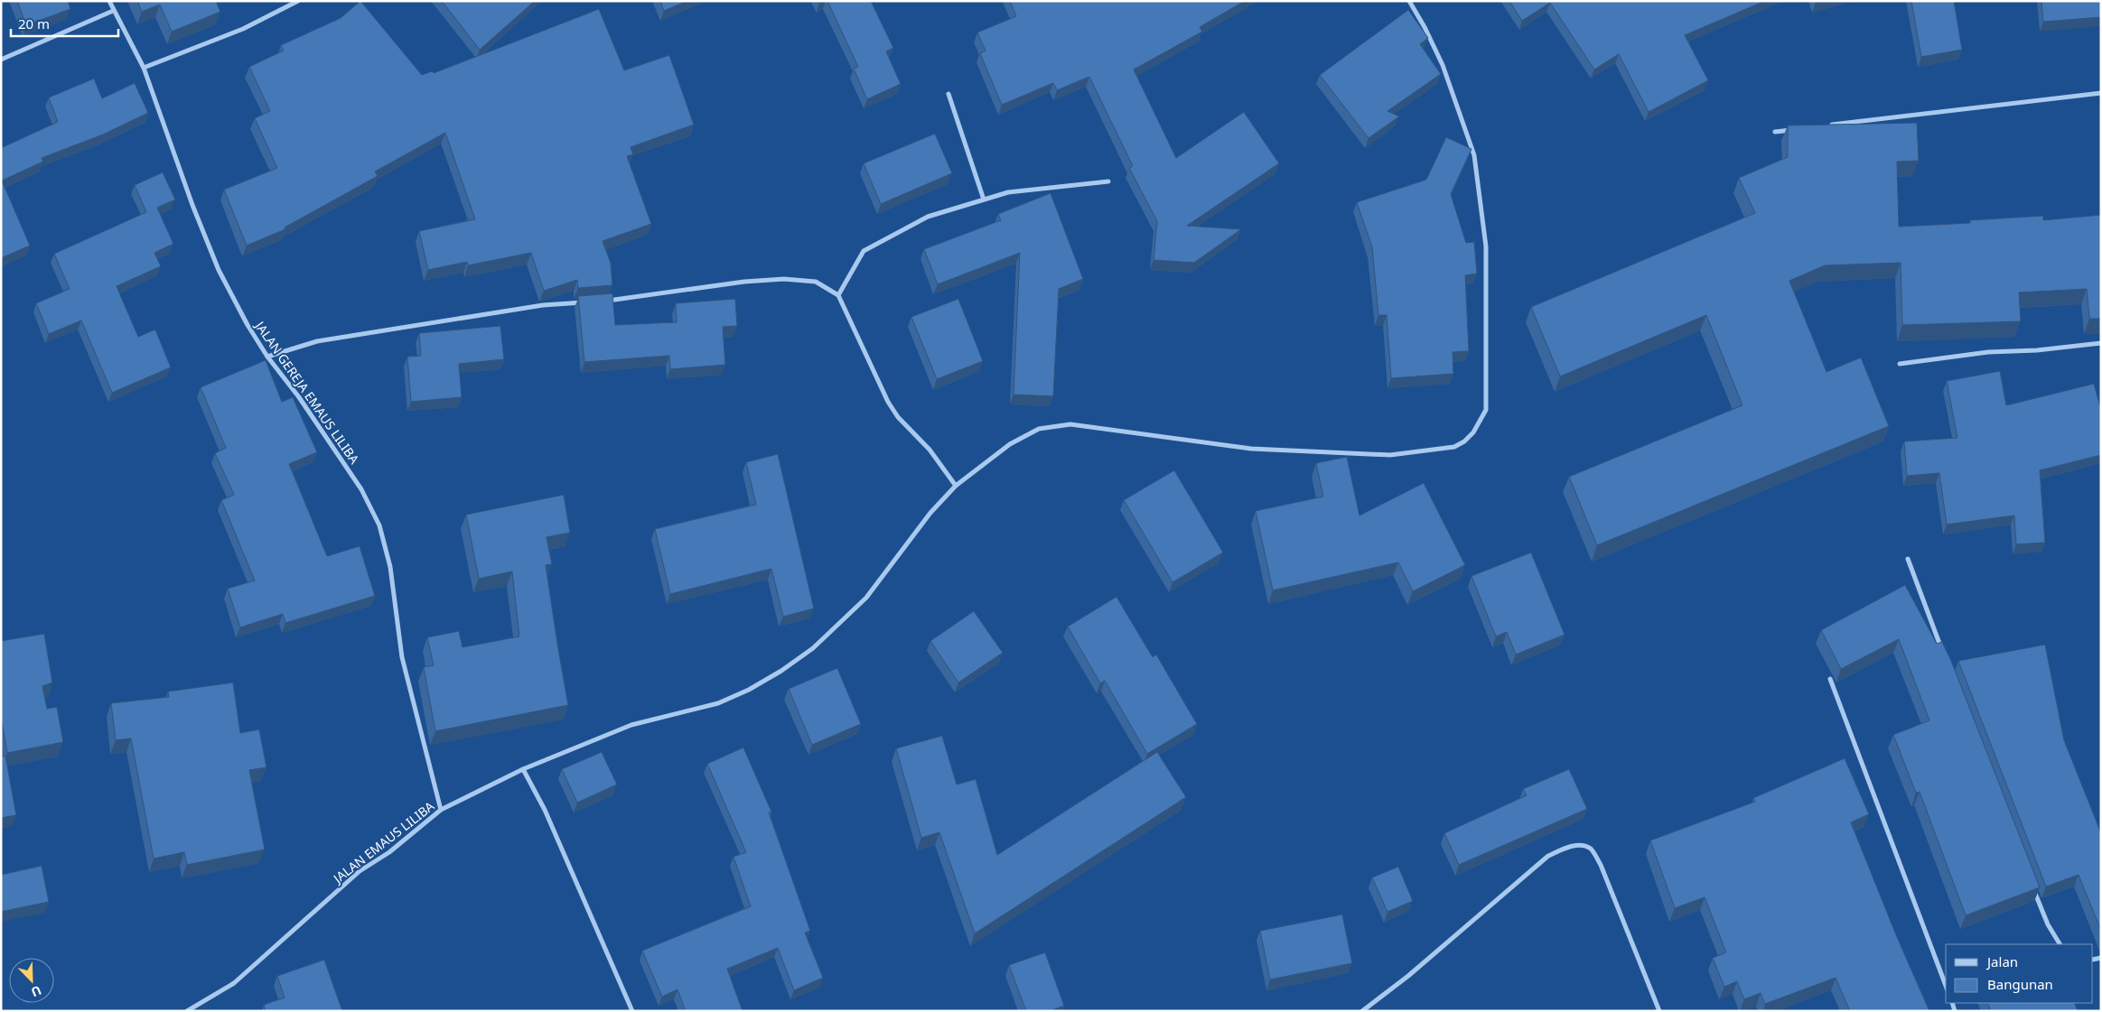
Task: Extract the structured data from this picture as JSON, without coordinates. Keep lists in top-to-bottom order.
{
  "streets": {
    "street": ["JALAN GEREJA EMAUS LILIBA", "JALAN EMAUS LILIBA"]
  },
  "crossings": [
    ["JALAN GEREJA EMAUS LILIBA", "JALAN EMAUS LILIBA"]
  ],
  "legend": ["Jalan", "Bangunan"],
  "scale_bar": "20 m",
  "north": "bottom right"
}
